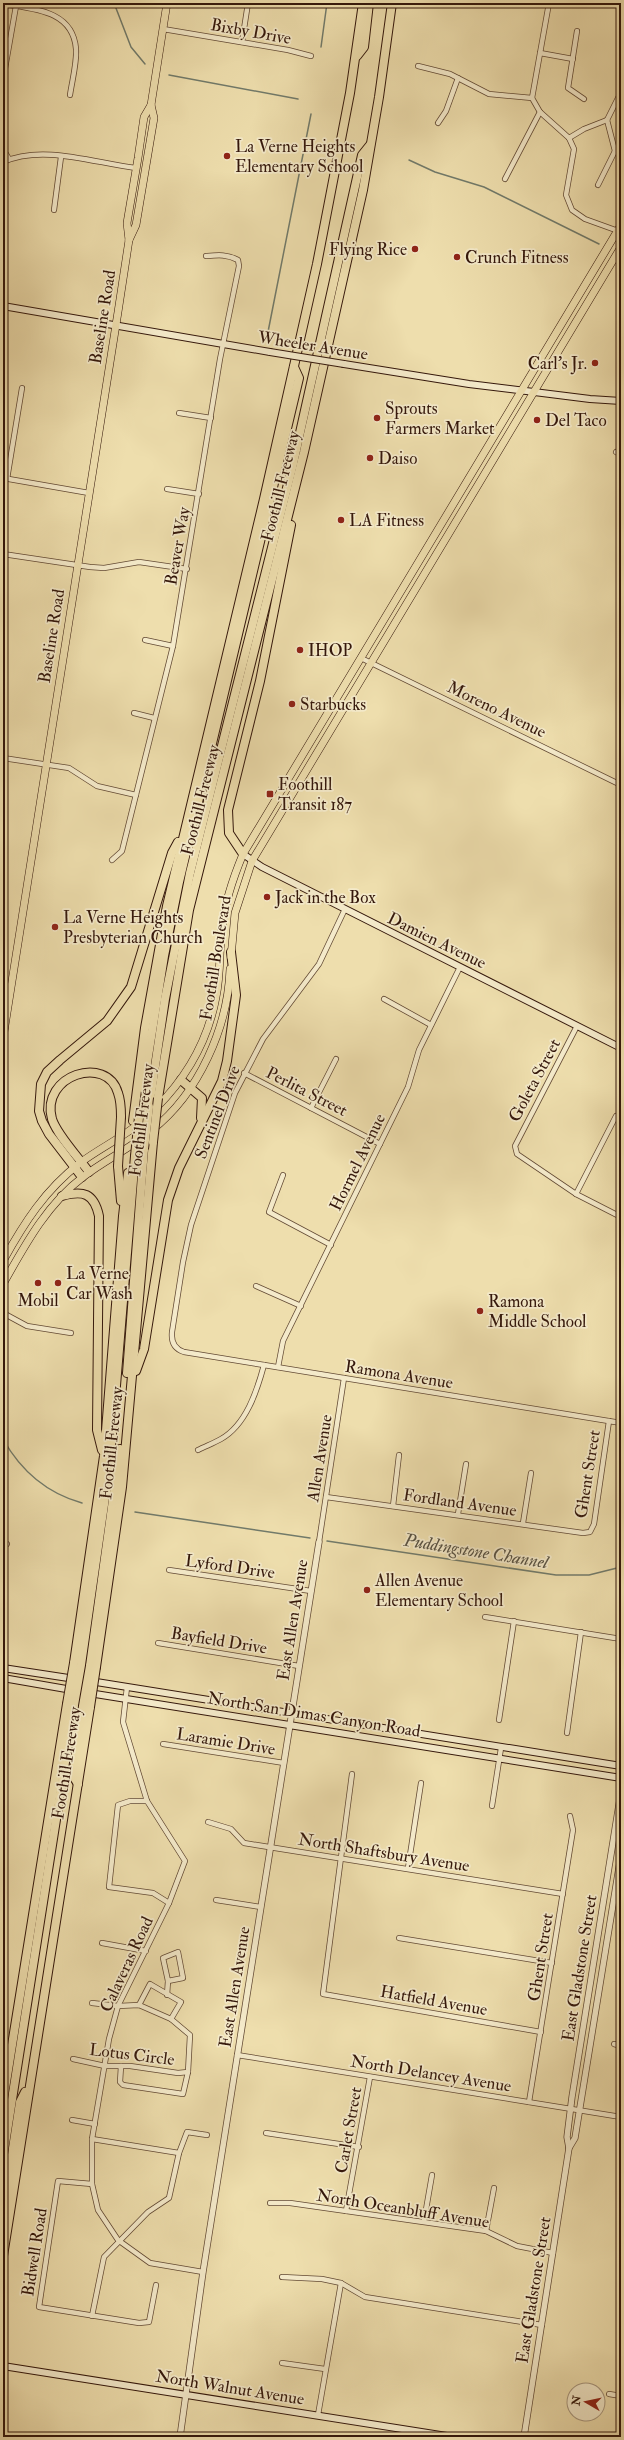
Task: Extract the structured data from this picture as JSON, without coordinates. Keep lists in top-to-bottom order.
{
  "streets": {
    "highway": ["Foothill Freeway"],
    "main road": [
      "Baseline Road",
      "Wheeler Avenue",
      "Damien Avenue",
      "Foothill Boulevard",
      "North San Dimas Canyon Road",
      "North Walnut Avenue"
    ],
    "street": [
      "Bixby Drive",
      "Beaver Way",
      "Moreno Avenue",
      "Goleta Street",
      "Perlita Street",
      "Sentinel Drive",
      "Hormel Avenue",
      "Ramona Avenue",
      "Allen Avenue",
      "Ghent Street",
      "Fordland Avenue",
      "Lyford Drive",
      "East Allen Avenue",
      "Bayfield Drive",
      "Laramie Drive",
      "North Shaftsbury Avenue",
      "Calaveras Road",
      "East Gladstone Street",
      "Hatfield Avenue",
      "Lotus Circle",
      "North Delancey Avenue",
      "Carlet Street",
      "North Oceanbluff Avenue",
      "Bidwell Road"
    ]
  },
  "crossings": [
    ["Bixby Drive", "Baseline Road"],
    ["Baseline Road", "Wheeler Avenue"],
    ["Wheeler Avenue", "Beaver Way"],
    ["Wheeler Avenue", "Foothill Boulevard"],
    ["Moreno Avenue", "Foothill Boulevard"],
    ["Damien Avenue", "Foothill Boulevard"],
    ["Damien Avenue", "Goleta Street"],
    ["Damien Avenue", "Sentinel Drive"],
    ["Damien Avenue", "Hormel Avenue"],
    ["Perlita Street", "Sentinel Drive"],
    ["Perlita Street", "Hormel Avenue"],
    ["Sentinel Drive", "Ramona Avenue"],
    ["Hormel Avenue", "Ramona Avenue"],
    ["Ramona Avenue", "Allen Avenue"],
    ["Ramona Avenue", "Ghent Street"],
    ["Allen Avenue", "Fordland Avenue"],
    ["Allen Avenue", "East Allen Avenue"],
    ["Ghent Street", "Fordland Avenue"],
    ["Ghent Street", "North Shaftsbury Avenue"],
    ["Ghent Street", "Hatfield Avenue"],
    ["Ghent Street", "North Delancey Avenue"],
    ["Lyford Drive", "East Allen Avenue"],
    ["East Allen Avenue", "Bayfield Drive"],
    ["East Allen Avenue", "North San Dimas Canyon Road"],
    ["East Allen Avenue", "Laramie Drive"],
    ["East Allen Avenue", "North Shaftsbury Avenue"],
    ["East Allen Avenue", "Calaveras Road"],
    ["East Allen Avenue", "North Delancey Avenue"],
    ["East Allen Avenue", "North Walnut Avenue"],
    ["North San Dimas Canyon Road", "Calaveras Road"],
    ["North Shaftsbury Avenue", "Hatfield Avenue"],
    ["Calaveras Road", "Lotus Circle"],
    ["Calaveras Road", "Bidwell Road"],
    ["East Gladstone Street", "North Delancey Avenue"],
    ["East Gladstone Street", "North Oceanbluff Avenue"],
    ["North Delancey Avenue", "Carlet Street"],
    ["Carlet Street", "North Oceanbluff Avenue"]
  ],
  "water": ["Puddingstone Channel"],
  "places": {
    "other": [
      "La Verne Heights Elementary School",
      "Flying Rice",
      "Crunch Fitness",
      "Carl's Jr.",
      "Sprouts Farmers Market",
      "Del Taco",
      "Daiso",
      "LA Fitness",
      "IHOP",
      "Starbucks",
      "Jack in the Box",
      "La Verne Heights Presbyterian Church",
      "Mobil",
      "La Verne Car Wash",
      "Ramona Middle School",
      "Allen Avenue Elementary School"
    ],
    "transit": ["Foothill Transit 187"]
  },
  "north": "left"
}
